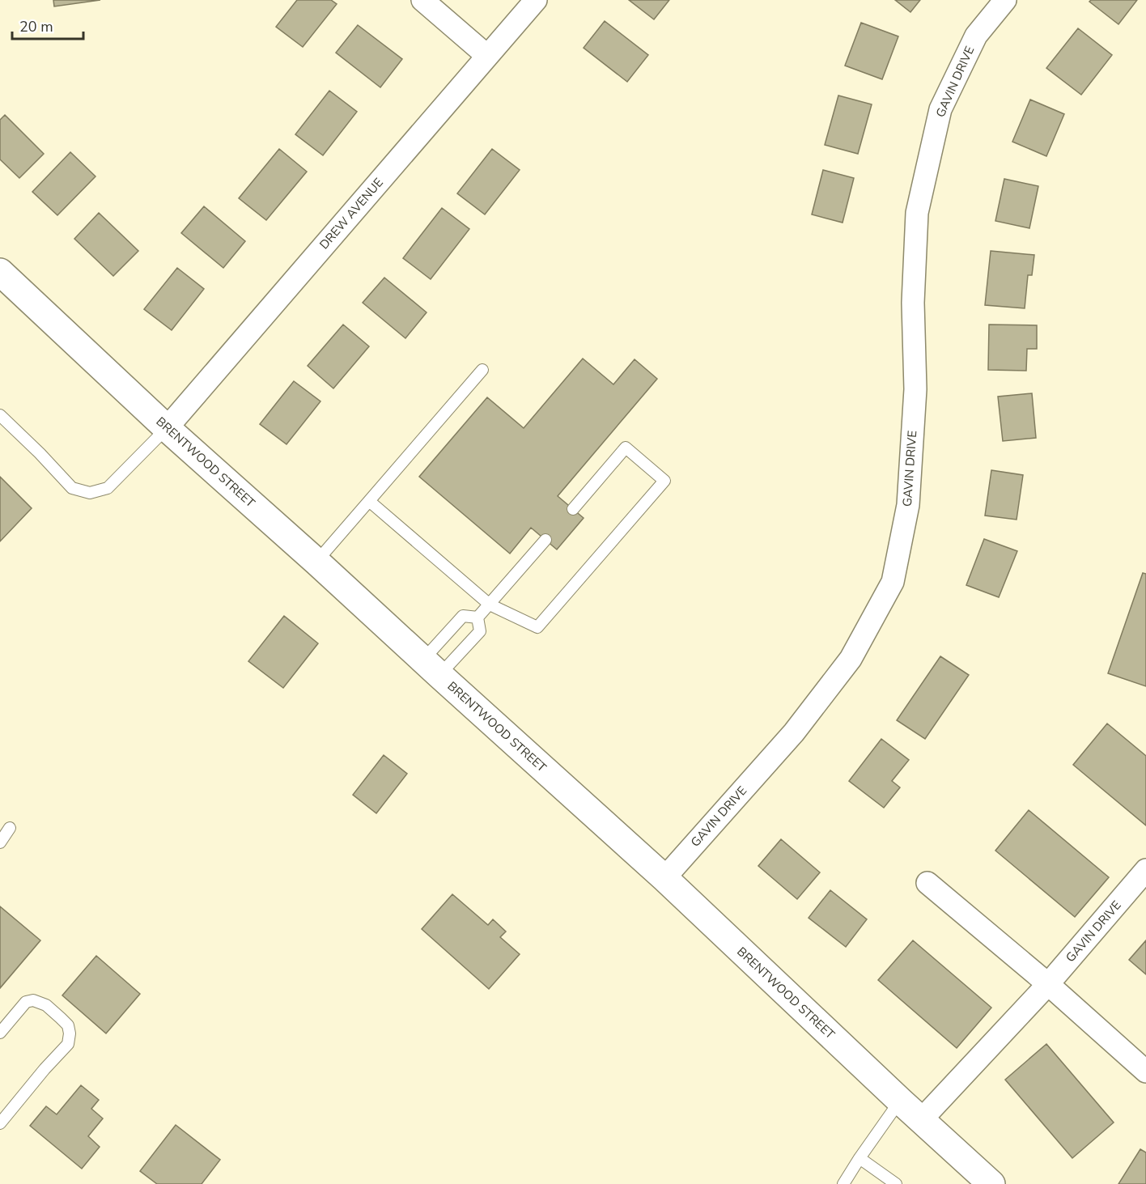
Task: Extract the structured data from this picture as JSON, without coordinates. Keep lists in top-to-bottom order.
{
  "streets": {
    "main road": ["BRENTWOOD STREET"],
    "street": ["GAVIN DRIVE", "DREW AVENUE"]
  },
  "crossings": [
    ["GAVIN DRIVE", "BRENTWOOD STREET"],
    ["DREW AVENUE", "BRENTWOOD STREET"]
  ],
  "scale_bar": "20 m"
}
